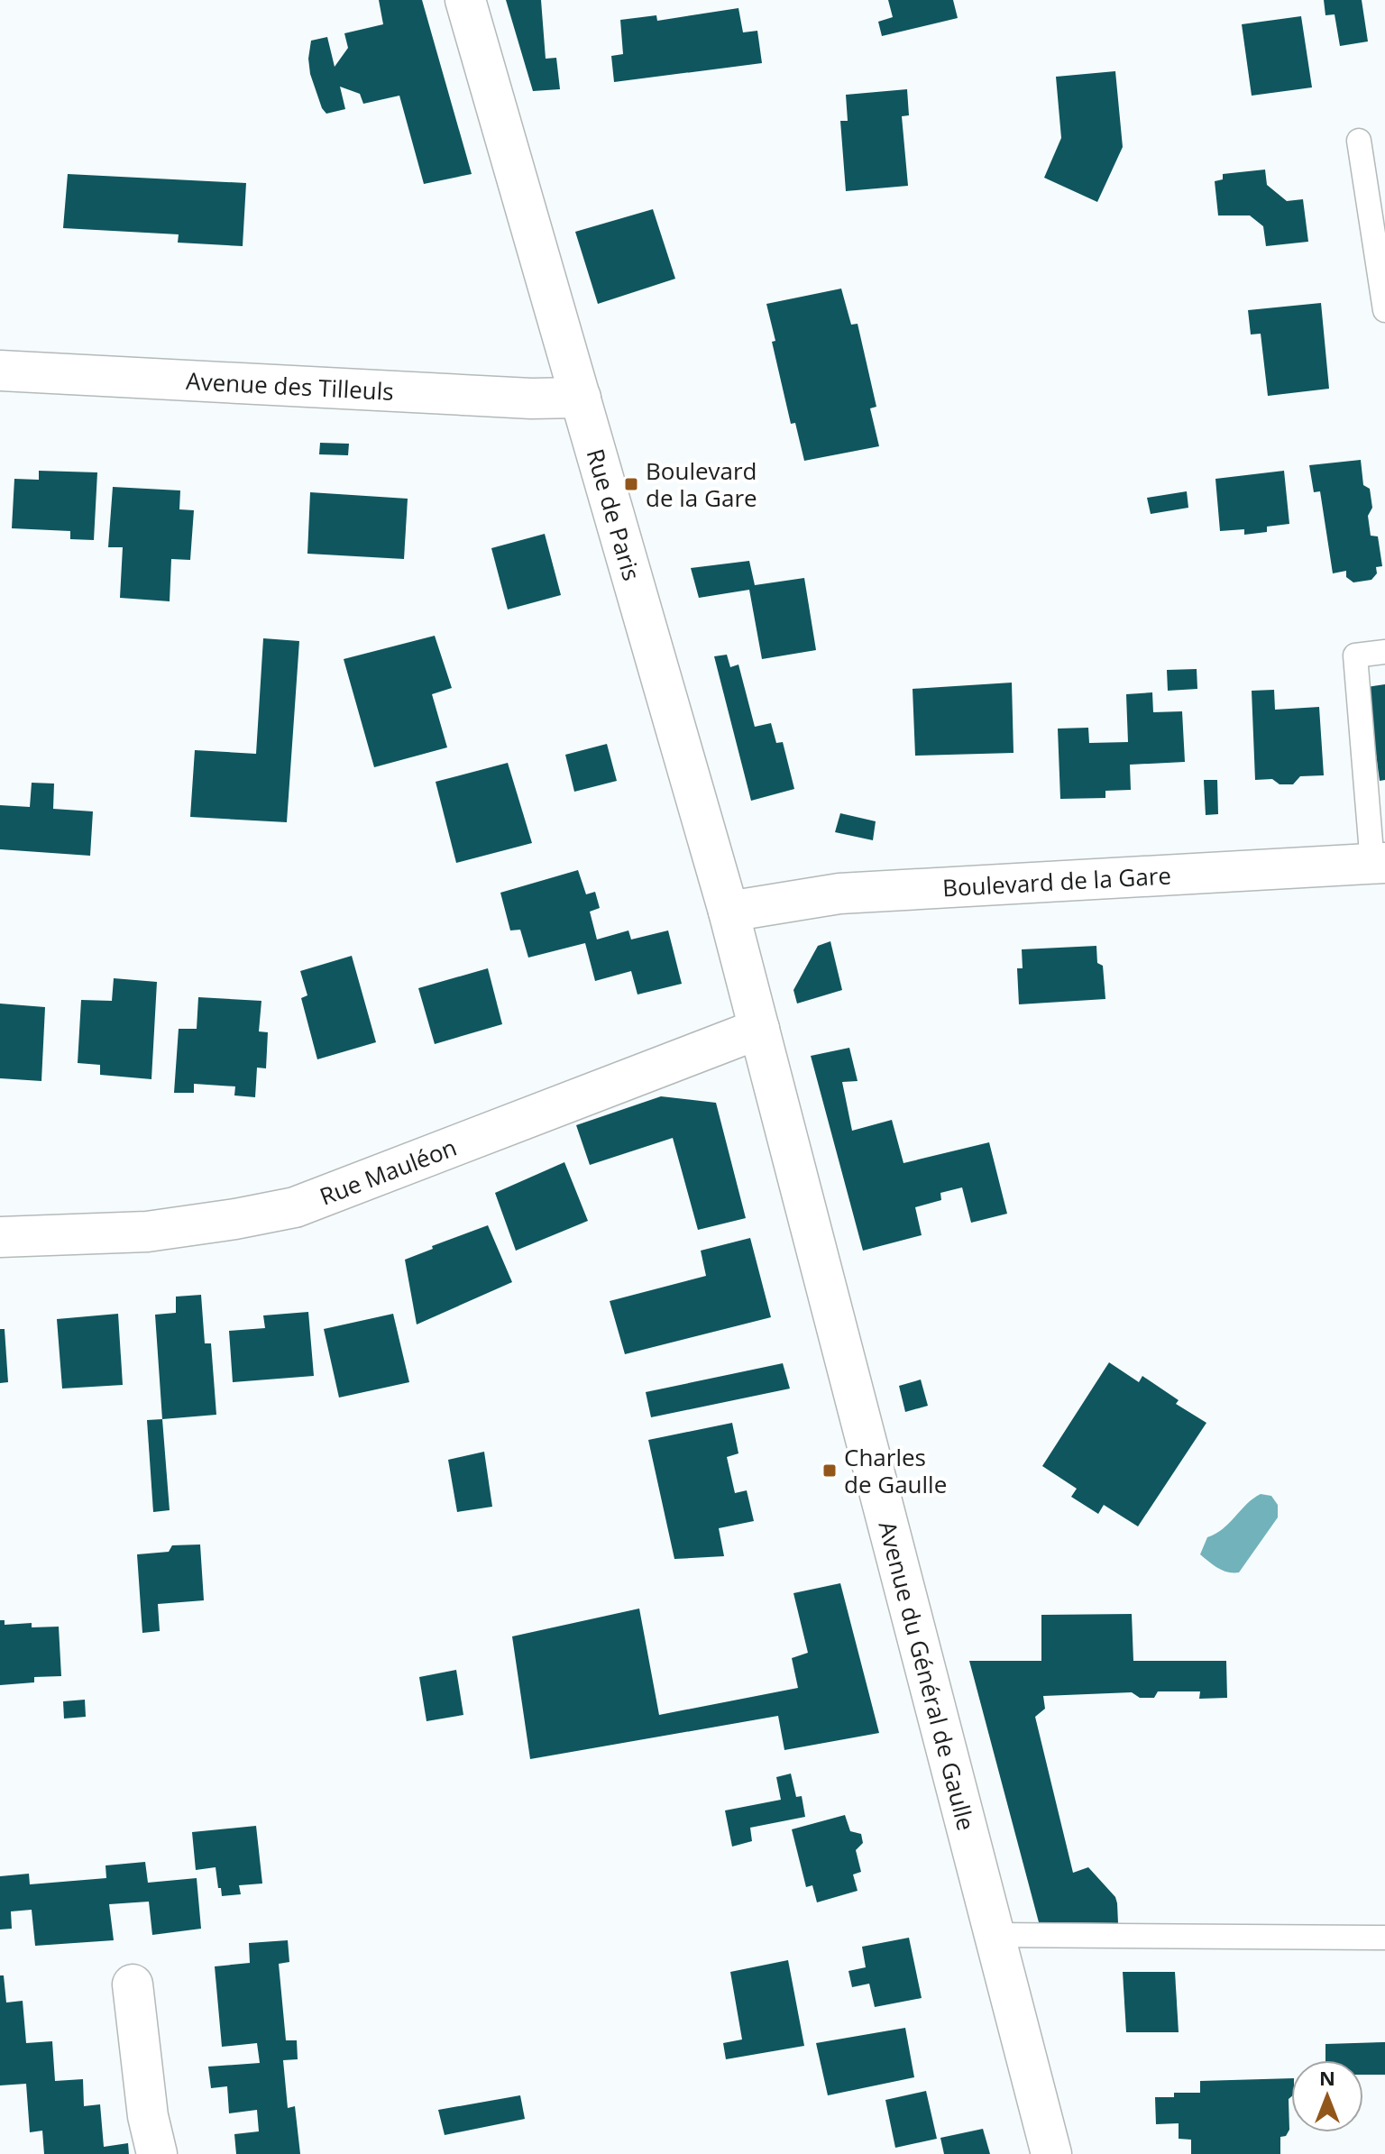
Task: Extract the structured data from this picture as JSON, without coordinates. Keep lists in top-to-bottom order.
{
  "streets": {
    "street": [
      "Avenue des Tilleuls",
      "Rue de Paris",
      "Boulevard de la Gare",
      "Rue Mauléon",
      "Avenue du Général de Gaulle"
    ]
  },
  "crossings": [
    ["Avenue des Tilleuls", "Rue de Paris"],
    ["Rue de Paris", "Boulevard de la Gare"],
    ["Rue de Paris", "Rue Mauléon"],
    ["Rue de Paris", "Avenue du Général de Gaulle"],
    ["Rue Mauléon", "Avenue du Général de Gaulle"]
  ],
  "places": {
    "transit": ["Boulevard de la Gare", "Charles de Gaulle"]
  },
  "north": "top"
}
